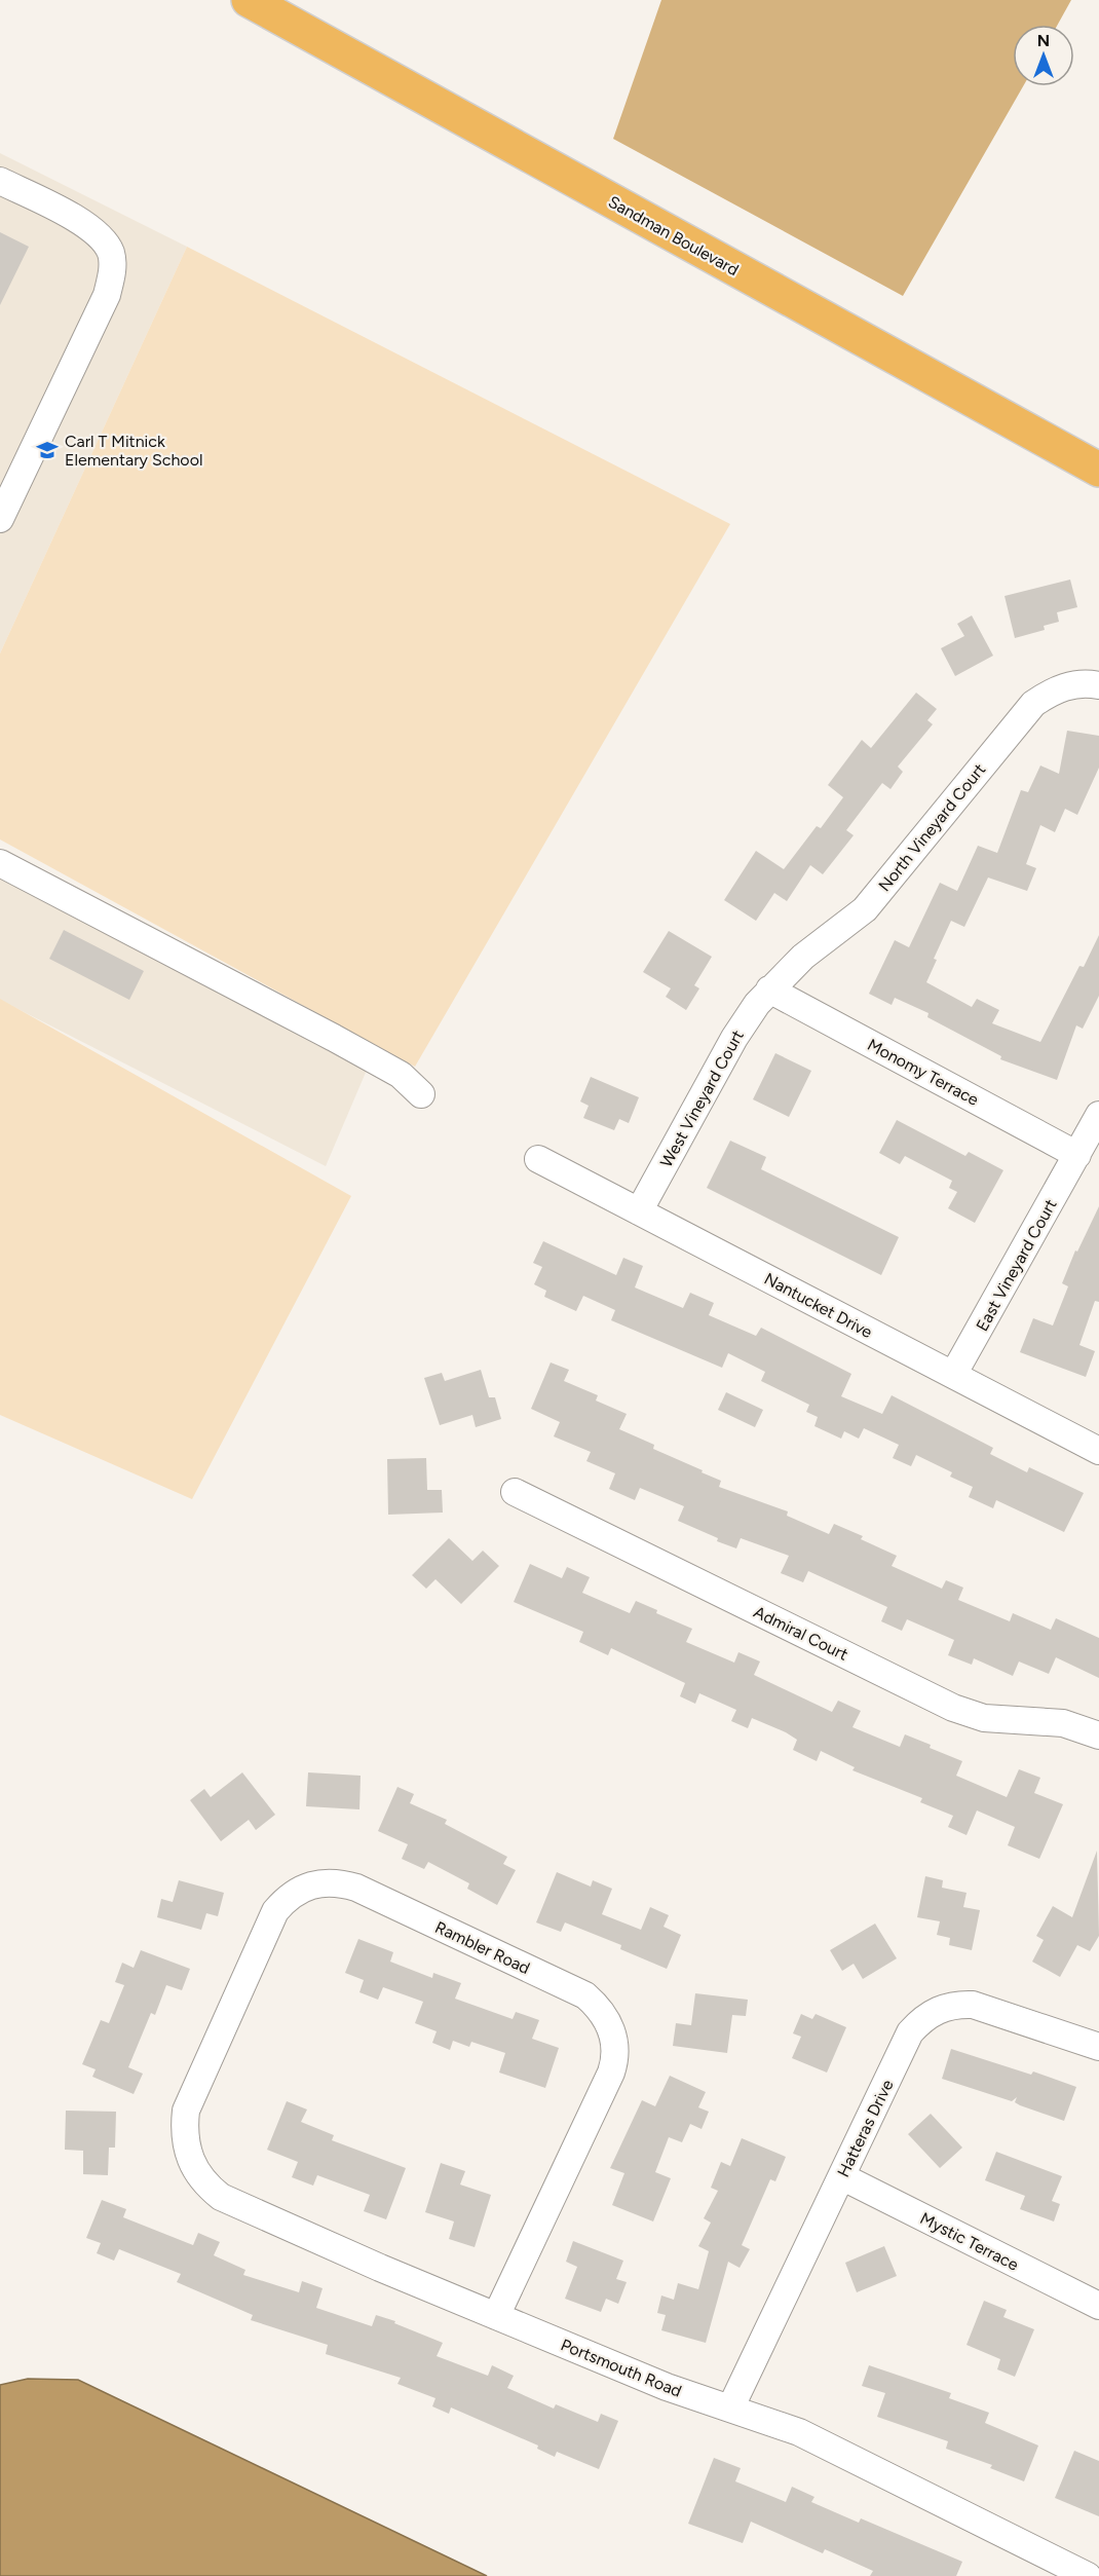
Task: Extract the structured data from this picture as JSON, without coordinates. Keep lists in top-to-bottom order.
{
  "streets": {
    "highway": ["Sandman Boulevard"],
    "street": [
      "North Vineyard Court",
      "Monomy Terrace",
      "West Vineyard Court",
      "East Vineyard Court",
      "Nantucket Drive",
      "Admiral Court",
      "Rambler Road",
      "Hatteras Drive",
      "Mystic Terrace",
      "Portsmouth Road"
    ]
  },
  "crossings": [
    ["North Vineyard Court", "Monomy Terrace"],
    ["North Vineyard Court", "West Vineyard Court"],
    ["Monomy Terrace", "West Vineyard Court"],
    ["Monomy Terrace", "East Vineyard Court"],
    ["West Vineyard Court", "Nantucket Drive"],
    ["East Vineyard Court", "Nantucket Drive"],
    ["Rambler Road", "Portsmouth Road"],
    ["Hatteras Drive", "Mystic Terrace"],
    ["Hatteras Drive", "Portsmouth Road"]
  ],
  "places": {
    "school or university": ["Carl T Mitnick Elementary School"]
  },
  "north": "top"
}
